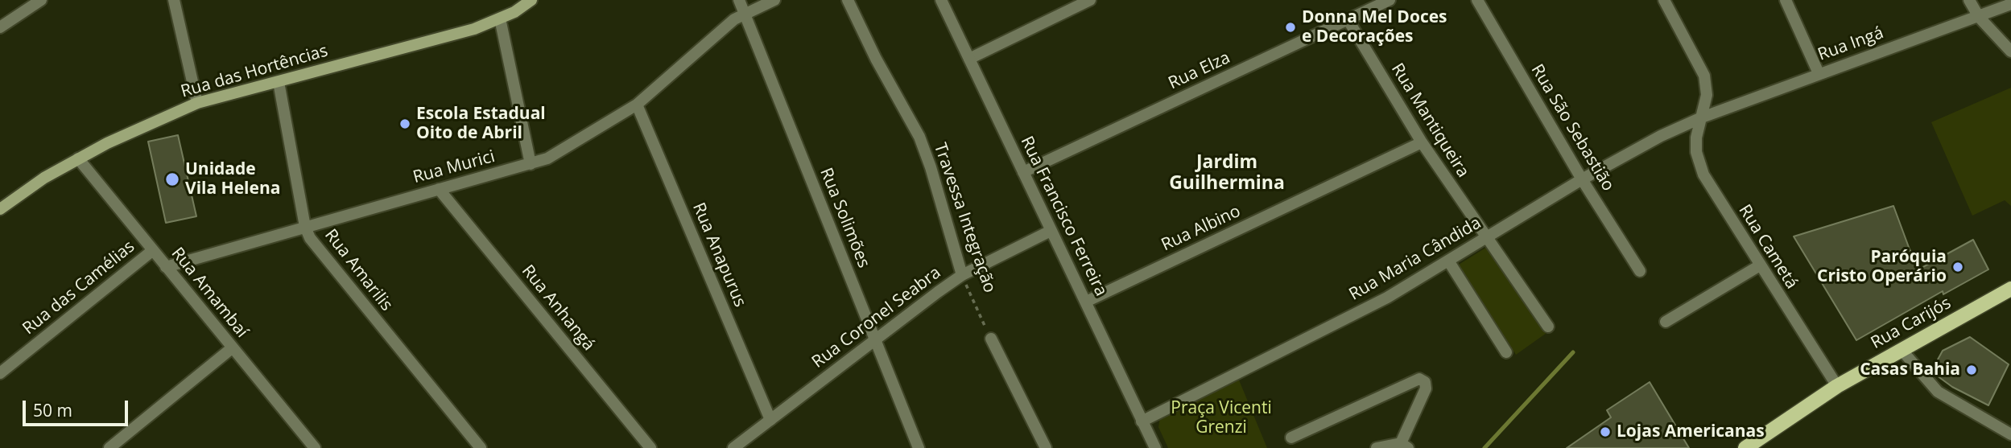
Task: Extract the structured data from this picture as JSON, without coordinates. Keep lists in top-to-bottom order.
{
  "streets": {
    "main road": ["Rua das Hortências", "Rua Carijós"],
    "street": [
      "Rua Ingá",
      "Rua Elza",
      "Rua Mantiqueira",
      "Rua São Sebastião",
      "Rua Murici",
      "Rua Francisco Ferreira",
      "Rua Solimões",
      "Travessa Integração",
      "Rua Albino",
      "Rua Cametá",
      "Rua Anapurus",
      "Rua Maria Cândida",
      "Rua Amarilis",
      "Rua das Camélias",
      "Rua Amambaí",
      "Rua Anhangá",
      "Rua Coronel Seabra"
    ]
  },
  "crossings": [
    ["Rua Ingá", "Rua Cametá"],
    ["Rua Ingá", "Rua Maria Cândida"],
    ["Rua Elza", "Rua Mantiqueira"],
    ["Rua Elza", "Rua Francisco Ferreira"],
    ["Rua das Hortências", "Rua Amarilis"],
    ["Rua das Hortências", "Rua Amambaí"],
    ["Rua Mantiqueira", "Rua Albino"],
    ["Rua Mantiqueira", "Rua Maria Cândida"],
    ["Rua São Sebastião", "Rua Maria Cândida"],
    ["Rua Murici", "Rua Solimões"],
    ["Rua Murici", "Rua Anapurus"],
    ["Rua Murici", "Rua Amarilis"],
    ["Rua Murici", "Rua Amambaí"],
    ["Rua Murici", "Rua Anhangá"],
    ["Rua Francisco Ferreira", "Rua Albino"],
    ["Rua Francisco Ferreira", "Rua Maria Cândida"],
    ["Rua Francisco Ferreira", "Rua Coronel Seabra"],
    ["Rua Solimões", "Rua Coronel Seabra"],
    ["Travessa Integração", "Rua Coronel Seabra"],
    ["Rua Cametá", "Rua Maria Cândida"],
    ["Rua Cametá", "Rua Carijós"],
    ["Rua Anapurus", "Rua Coronel Seabra"],
    ["Rua das Camélias", "Rua Amambaí"]
  ],
  "districts": ["Jardim Guilhermina"],
  "parks": ["Praça Vicenti Grenzi"],
  "places": [
    "Donna Mel Doces e Decorações",
    "Escola Estadual Oito de Abril",
    "Unidade Vila Helena",
    "Paróquia Cristo Operário",
    "Casas Bahia",
    "Lojas Americanas"
  ],
  "scale_bar": "50 m"
}
